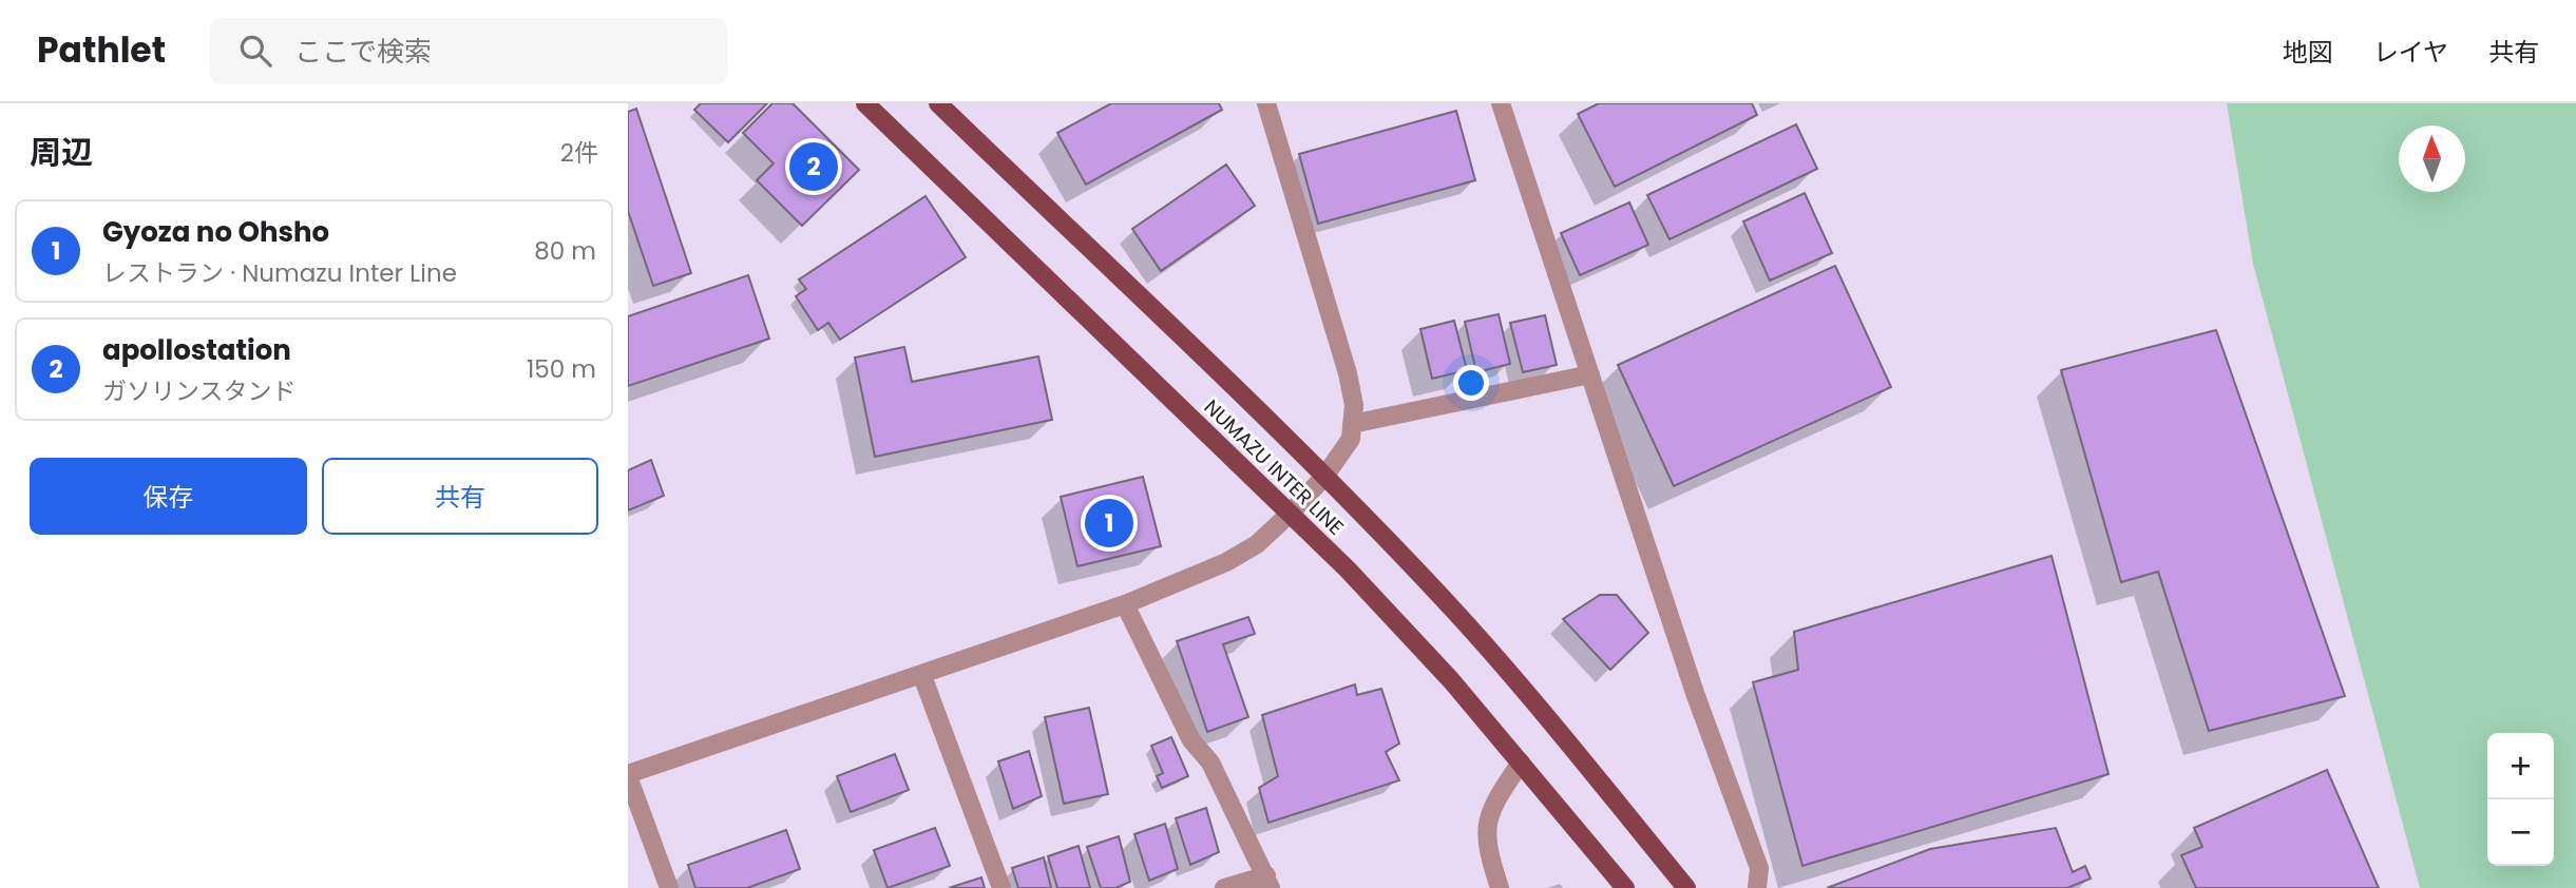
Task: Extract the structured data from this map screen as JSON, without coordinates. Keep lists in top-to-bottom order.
{
  "streets": {
    "main road": ["NUMAZU INTER LINE"]
  },
  "north": "top",
  "page": {
    "header": "Pathlet",
    "search": "ここで検索",
    "nav": ["地図", "レイヤ", "共有"],
    "heading": ["周辺", "2件"],
    "pins": ["2", "1"],
    "list": [
      {
        "mark": "1",
        "name": "Gyoza no Ohsho",
        "note": "レストラン · Numazu Inter Line",
        "value": "80 m"
      },
      {
        "mark": "2",
        "name": "apollostation",
        "note": "ガソリンスタンド",
        "value": "150 m"
      }
    ],
    "buttons": ["保存", "共有"],
    "map_buttons": ["+", "−"]
  }
}
